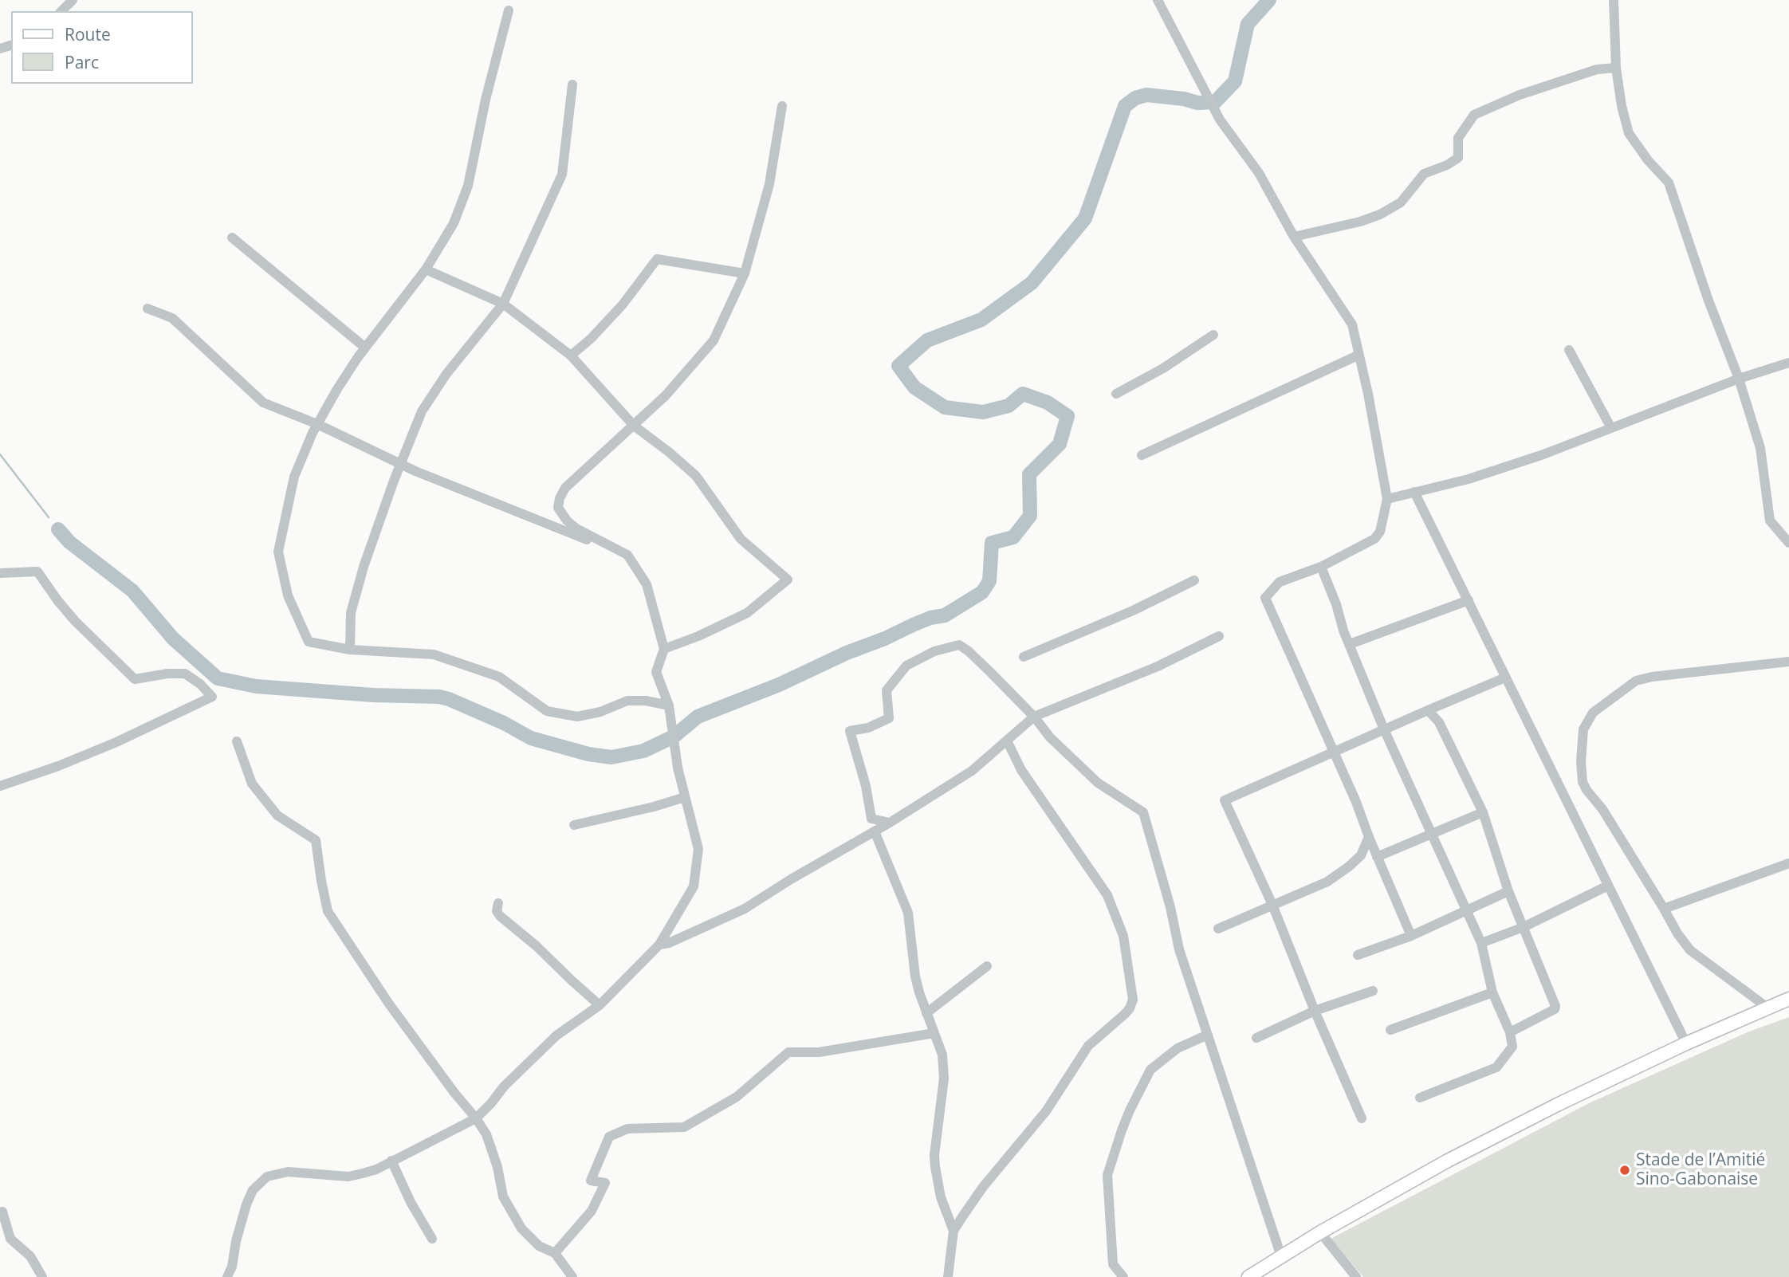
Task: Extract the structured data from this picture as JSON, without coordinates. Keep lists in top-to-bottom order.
{
  "places": ["Stade de l’Amitié Sino-Gabonaise"],
  "legend": ["Route", "Parc"]
}
